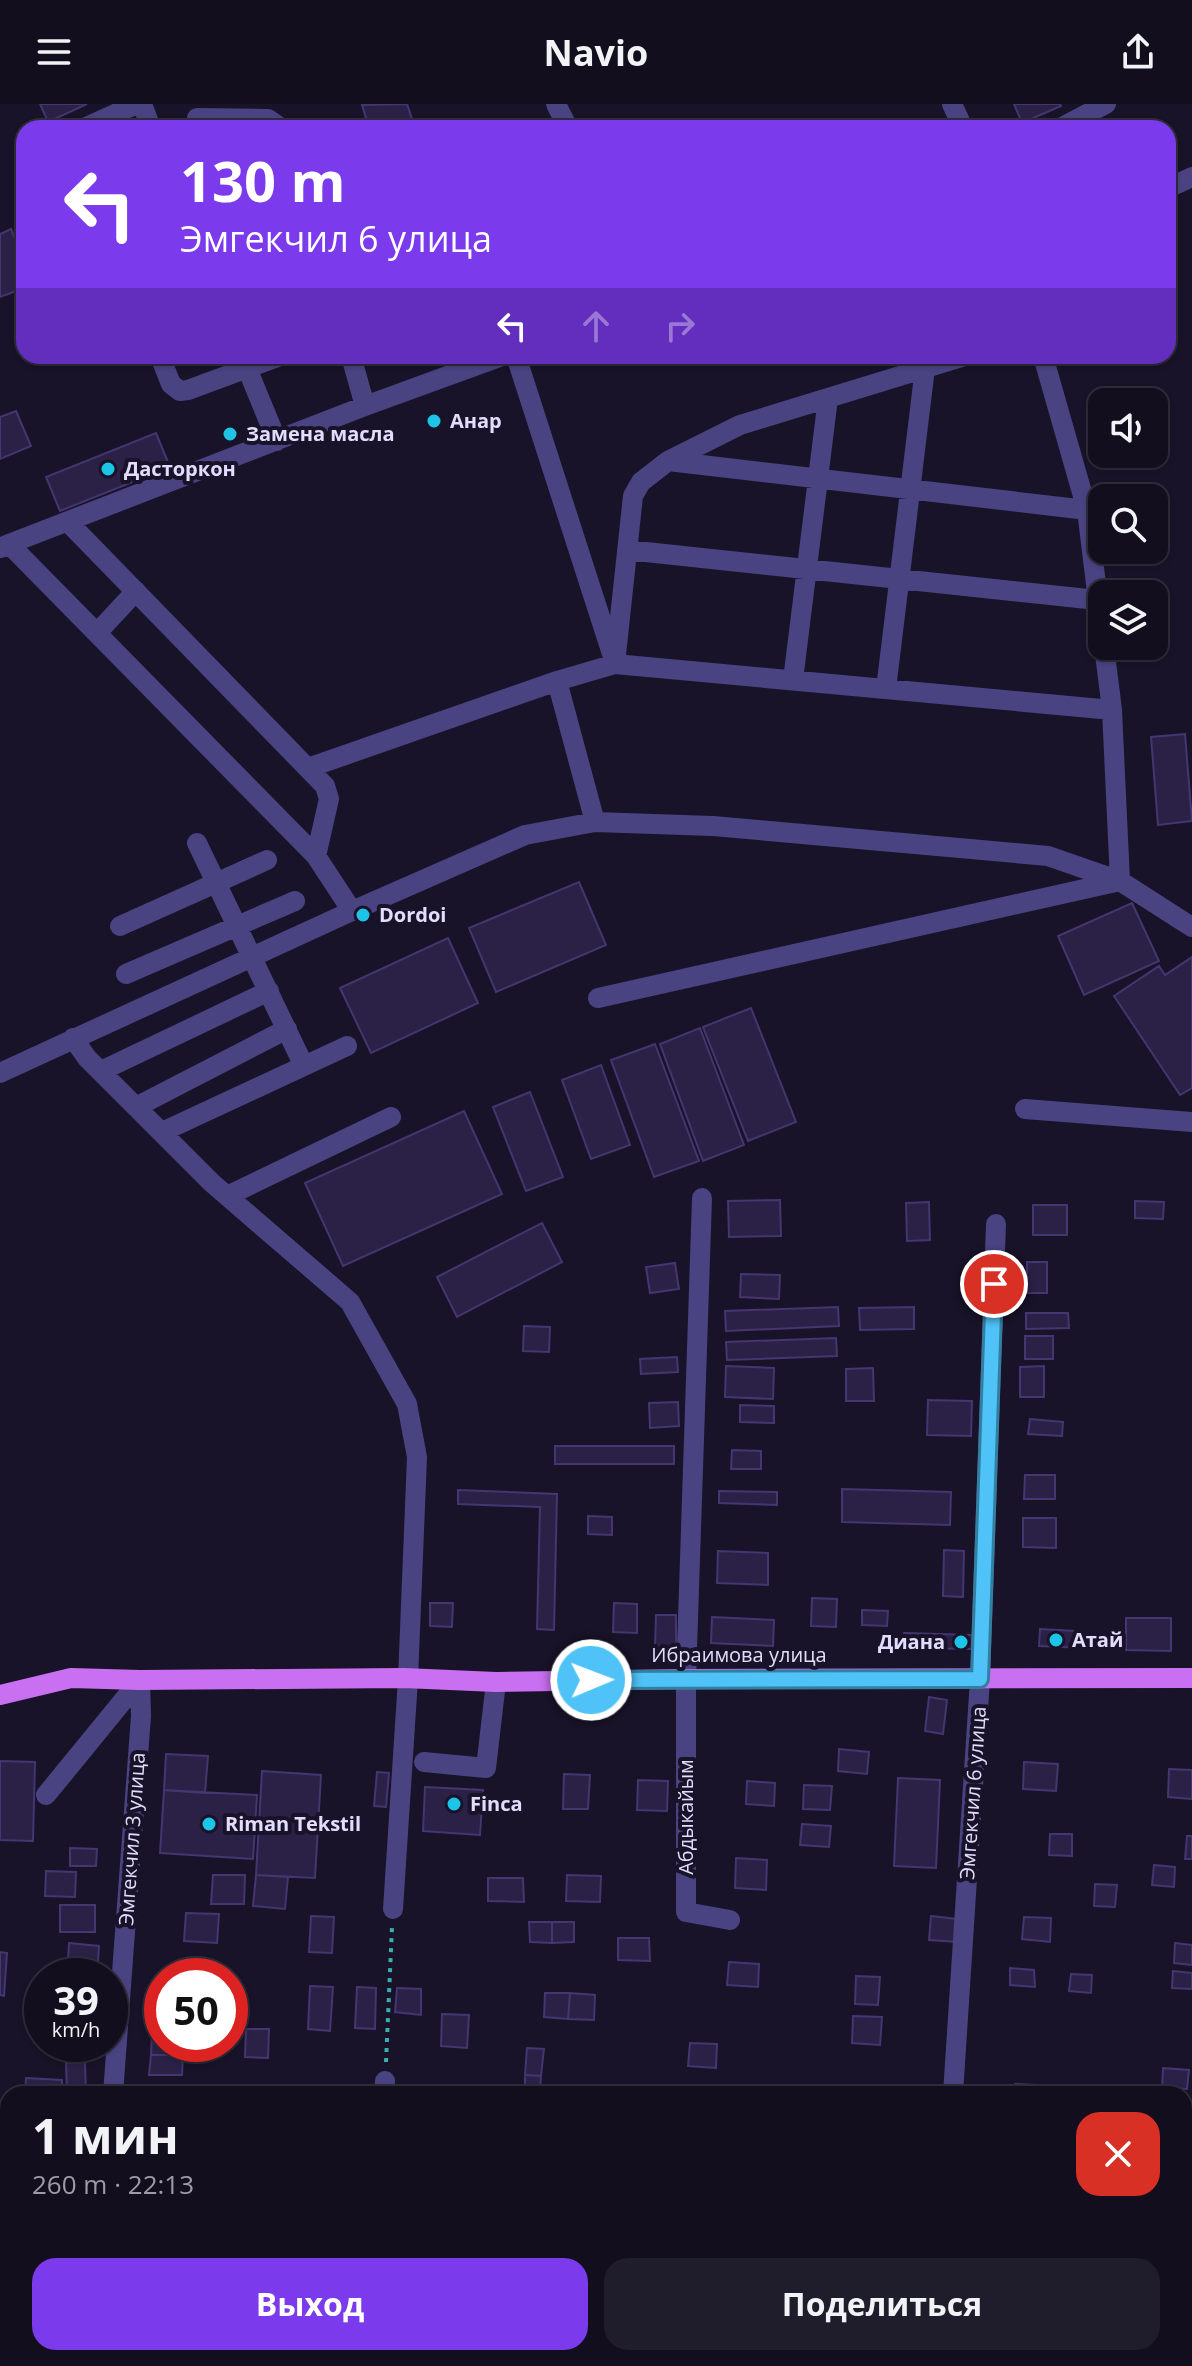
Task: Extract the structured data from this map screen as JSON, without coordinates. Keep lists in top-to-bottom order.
{
  "streets": {
    "main road": ["Ибраимова улица"],
    "street": ["Эмгекчил 6 улица", "Абдыкайым", "Эмгекчил 3 улица"]
  },
  "crossings": [
    ["Ибраимова улица", "Эмгекчил 6 улица"],
    ["Ибраимова улица", "Абдыкайым"],
    ["Ибраимова улица", "Эмгекчил 3 улица"]
  ],
  "places": [
    "Анар",
    "Замена масла",
    "Дасторкон",
    "Dordoi",
    "Атай",
    "Диана",
    "Finca",
    "Riman Tekstil"
  ],
  "page": {
    "header": "Navio",
    "turn": ["130 m", "Эмгекчил 6 улица"],
    "speed": "39 km/h",
    "limit": "50",
    "heading": ["1 мин", "260 m · 22:13"],
    "buttons": ["Выход", "Поделиться"]
  }
}
